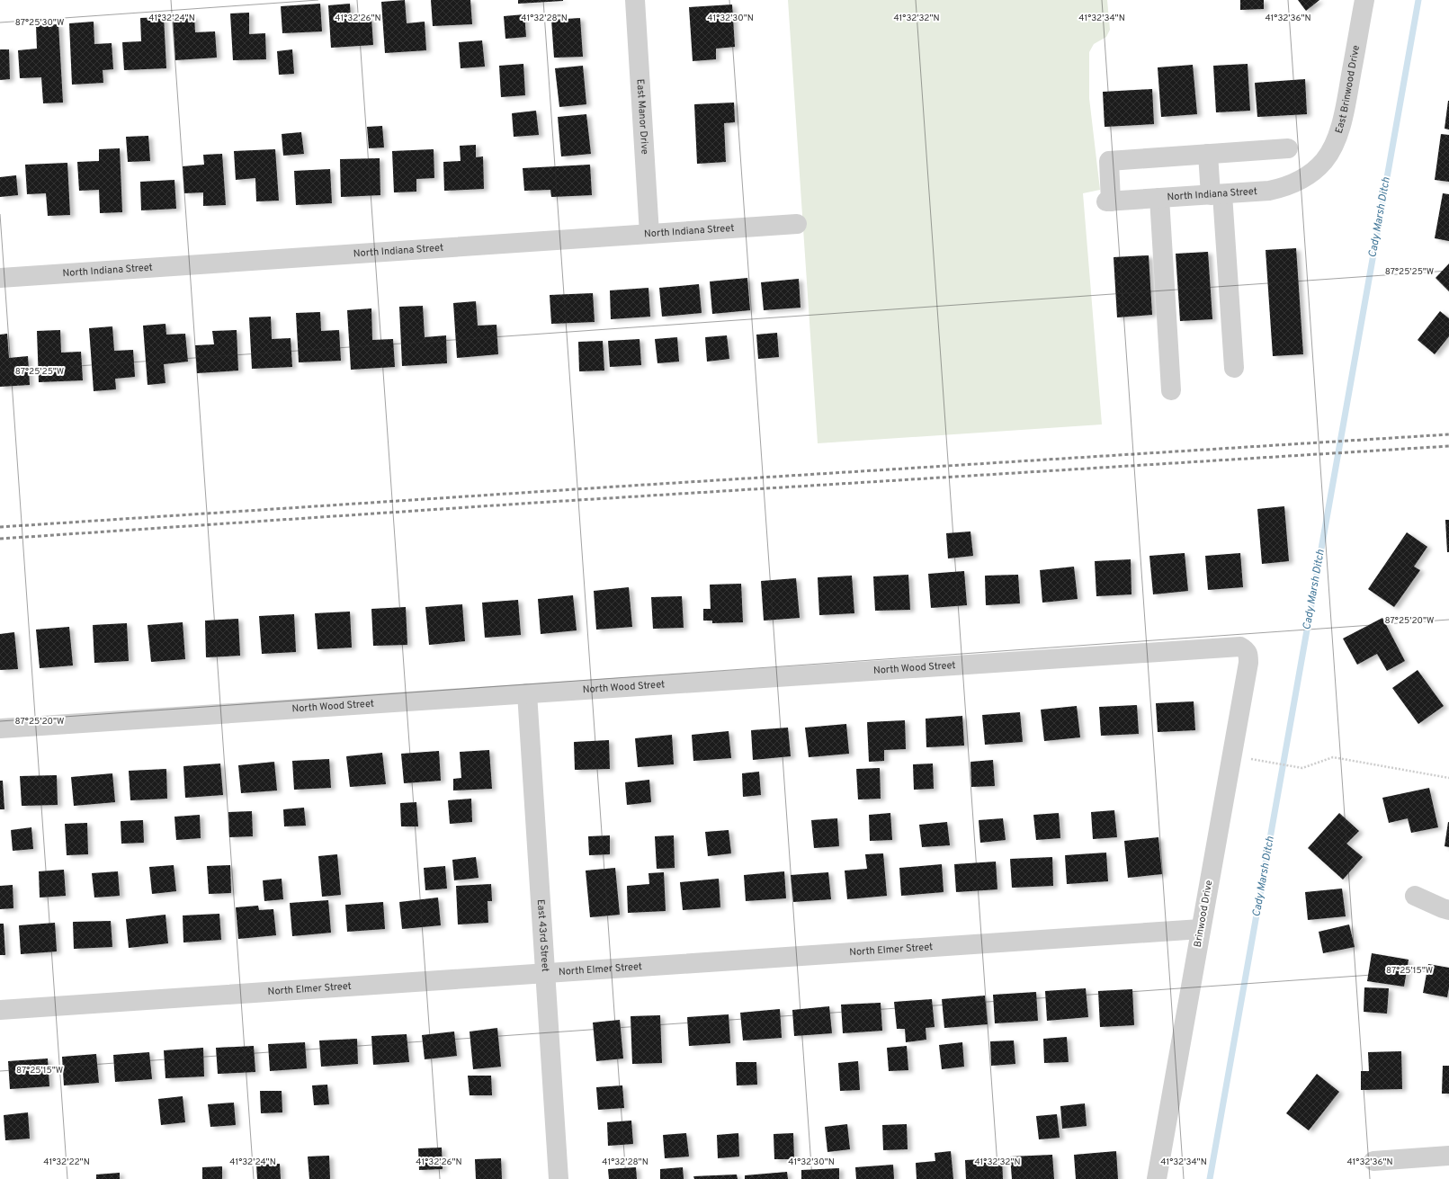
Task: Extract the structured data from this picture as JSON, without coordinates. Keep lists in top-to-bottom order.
{
  "streets": {
    "street": [
      "East Brinwood Drive",
      "East Manor Drive",
      "North Indiana Street",
      "North Wood Street",
      "Brinwood Drive",
      "East 43rd Street",
      "North Elmer Street"
    ]
  },
  "crossings": [
    ["East Brinwood Drive", "North Indiana Street"],
    ["East Manor Drive", "North Indiana Street"],
    ["North Wood Street", "Brinwood Drive"],
    ["North Wood Street", "East 43rd Street"],
    ["Brinwood Drive", "North Elmer Street"],
    ["East 43rd Street", "North Elmer Street"]
  ],
  "water": ["Cady Marsh Ditch"],
  "coordinates": [
    "41°32'24\"N",
    "41°32'26\"N",
    "41°32'28\"N",
    "41°32'30\"N",
    "41°32'32\"N",
    "41°32'34\"N",
    "41°32'36\"N",
    "87°25'30\"W",
    "87°25'25\"W",
    "87°25'20\"W",
    "87°25'15\"W",
    "41°32'22\"N"
  ]
}
